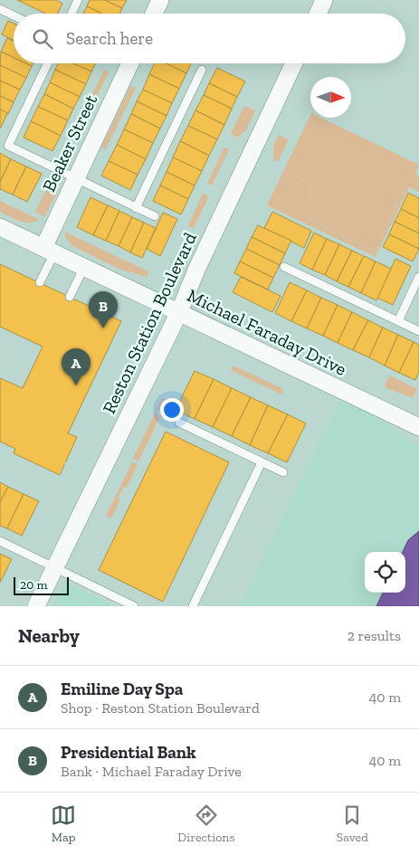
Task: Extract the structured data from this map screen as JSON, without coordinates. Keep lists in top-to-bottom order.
{
  "streets": {
    "street": ["Beaker Street", "Reston Station Boulevard", "Michael Faraday Drive"]
  },
  "crossings": [
    ["Beaker Street", "Michael Faraday Drive"],
    ["Reston Station Boulevard", "Michael Faraday Drive"]
  ],
  "scale_bar": "20 m",
  "north": "right",
  "page": {
    "search": "Search here",
    "pins": ["B", "A"],
    "scale": "20 m",
    "heading": ["Nearby", "2 results"],
    "list": [
      {
        "mark": "A",
        "name": "Emiline Day Spa",
        "note": "Shop · Reston Station Boulevard",
        "value": "40 m"
      },
      {
        "mark": "B",
        "name": "Presidential Bank",
        "note": "Bank · Michael Faraday Drive",
        "value": "40 m"
      }
    ],
    "nav": ["Map", "Directions", "Saved"]
  }
}
